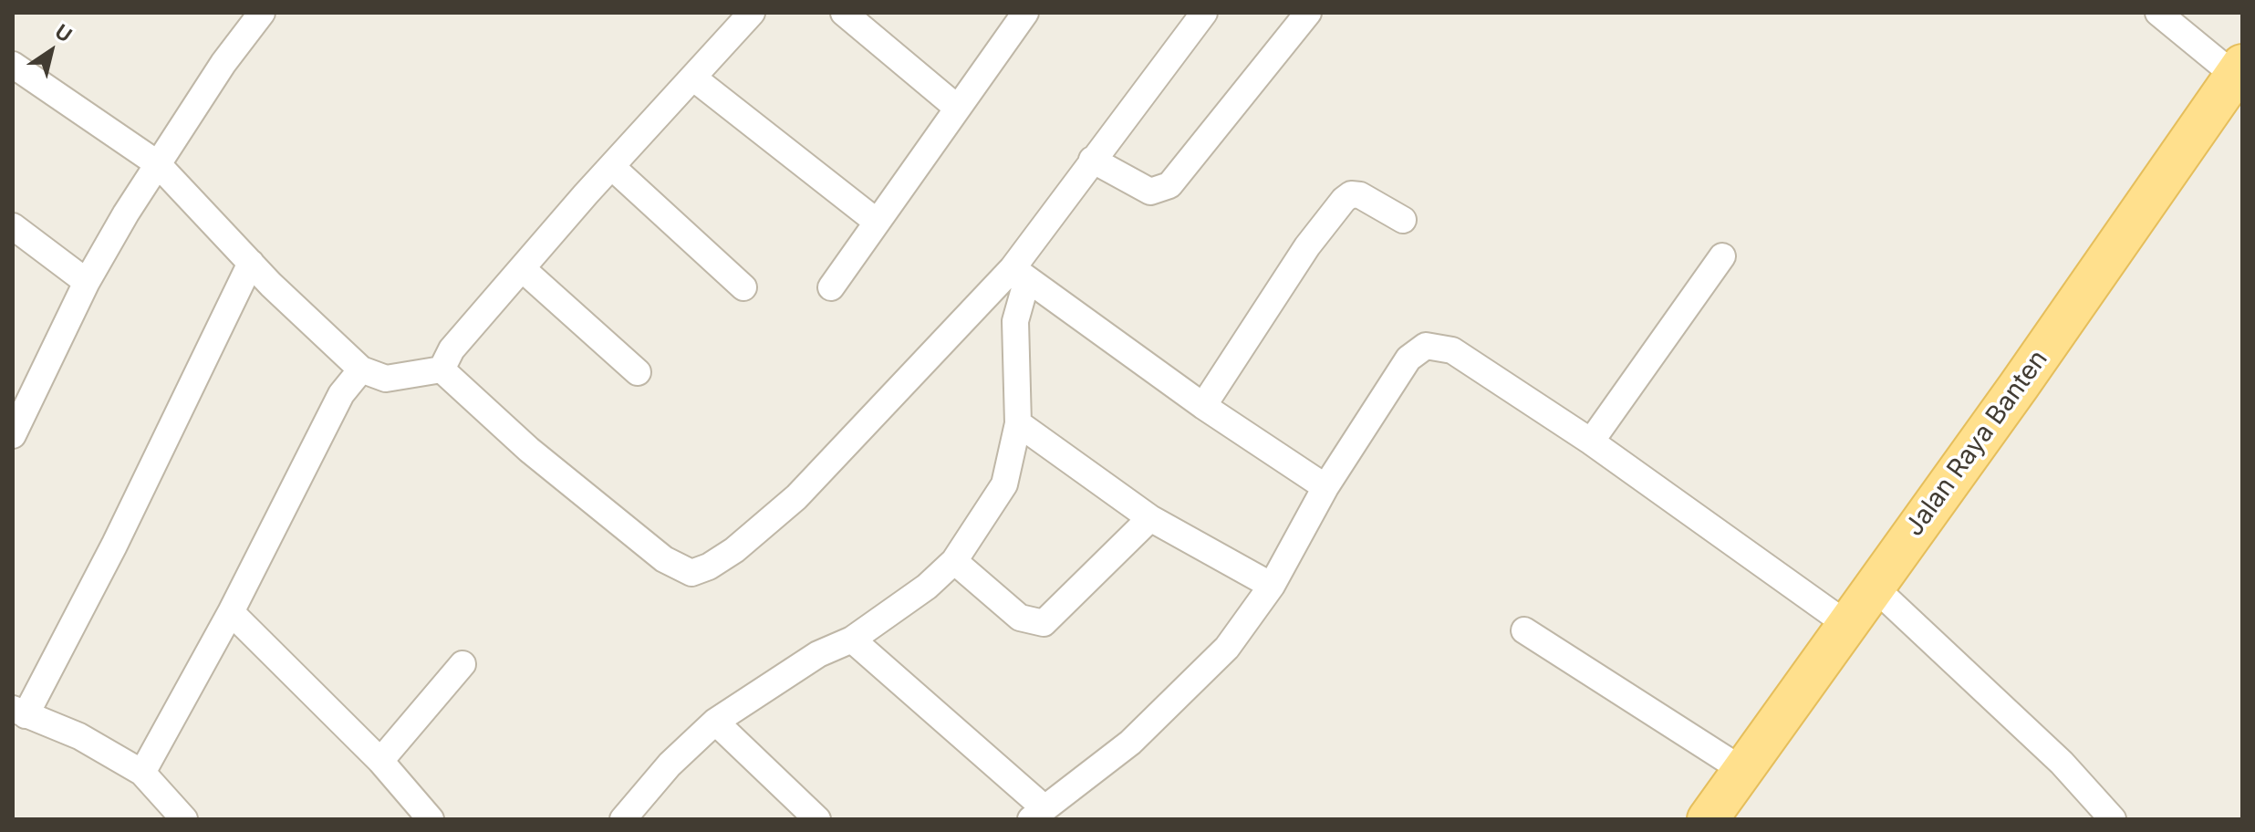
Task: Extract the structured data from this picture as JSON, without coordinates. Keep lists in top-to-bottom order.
{
  "streets": {
    "main road": ["Jalan Raya Banten"]
  },
  "north": "top right"
}
